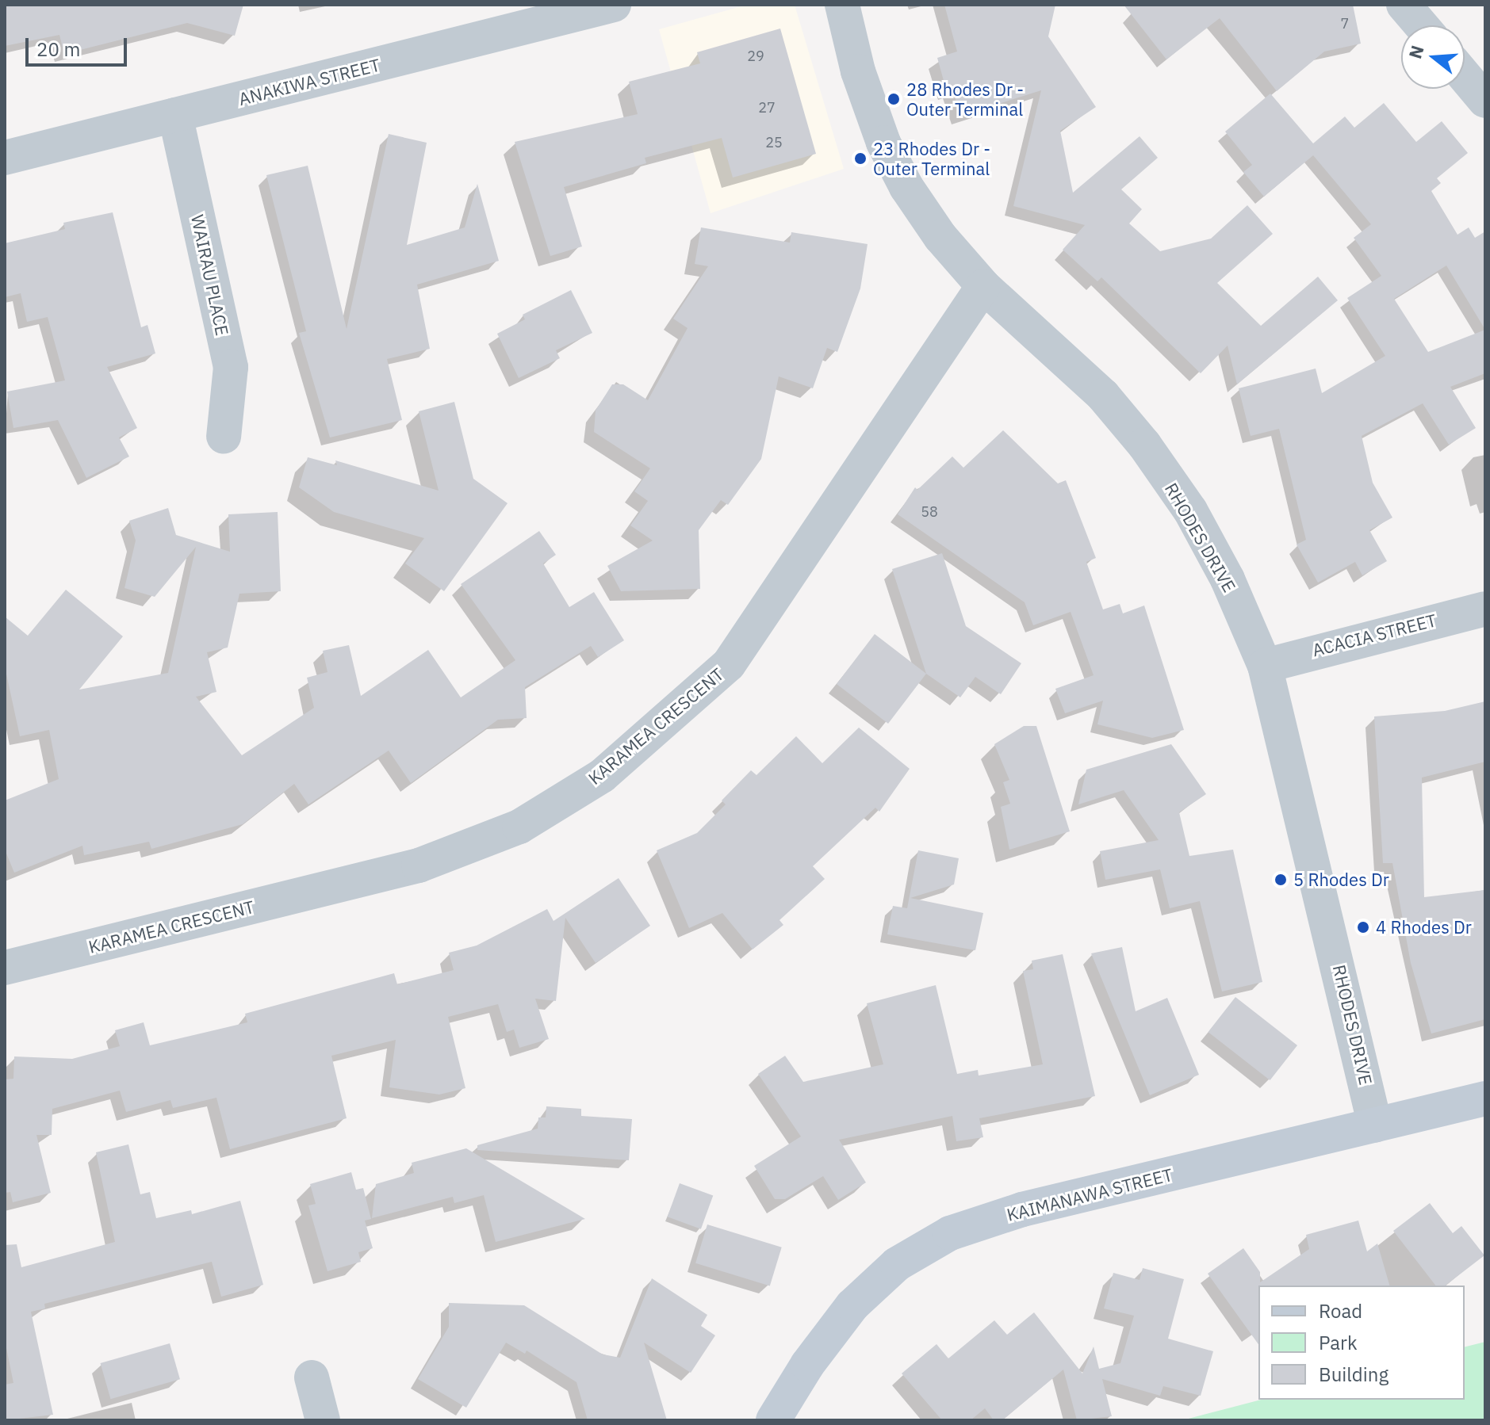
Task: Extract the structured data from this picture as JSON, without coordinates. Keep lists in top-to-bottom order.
{
  "streets": {
    "street": [
      "ANAKIWA STREET",
      "WAIRAU PLACE",
      "RHODES DRIVE",
      "ACACIA STREET",
      "KARAMEA CRESCENT",
      "KAIMANAWA STREET"
    ]
  },
  "crossings": [
    ["ANAKIWA STREET", "WAIRAU PLACE"],
    ["RHODES DRIVE", "ACACIA STREET"],
    ["RHODES DRIVE", "KARAMEA CRESCENT"],
    ["RHODES DRIVE", "KAIMANAWA STREET"]
  ],
  "places": [
    "28 Rhodes Dr - Outer Terminal",
    "23 Rhodes Dr - Outer Terminal",
    "5 Rhodes Dr",
    "4 Rhodes Dr"
  ],
  "house_numbers": [
    "7",
    "29",
    "27",
    "25",
    "58"
  ],
  "legend": ["Road", "Park", "Building"],
  "scale_bar": "20 m",
  "north": "left"
}
